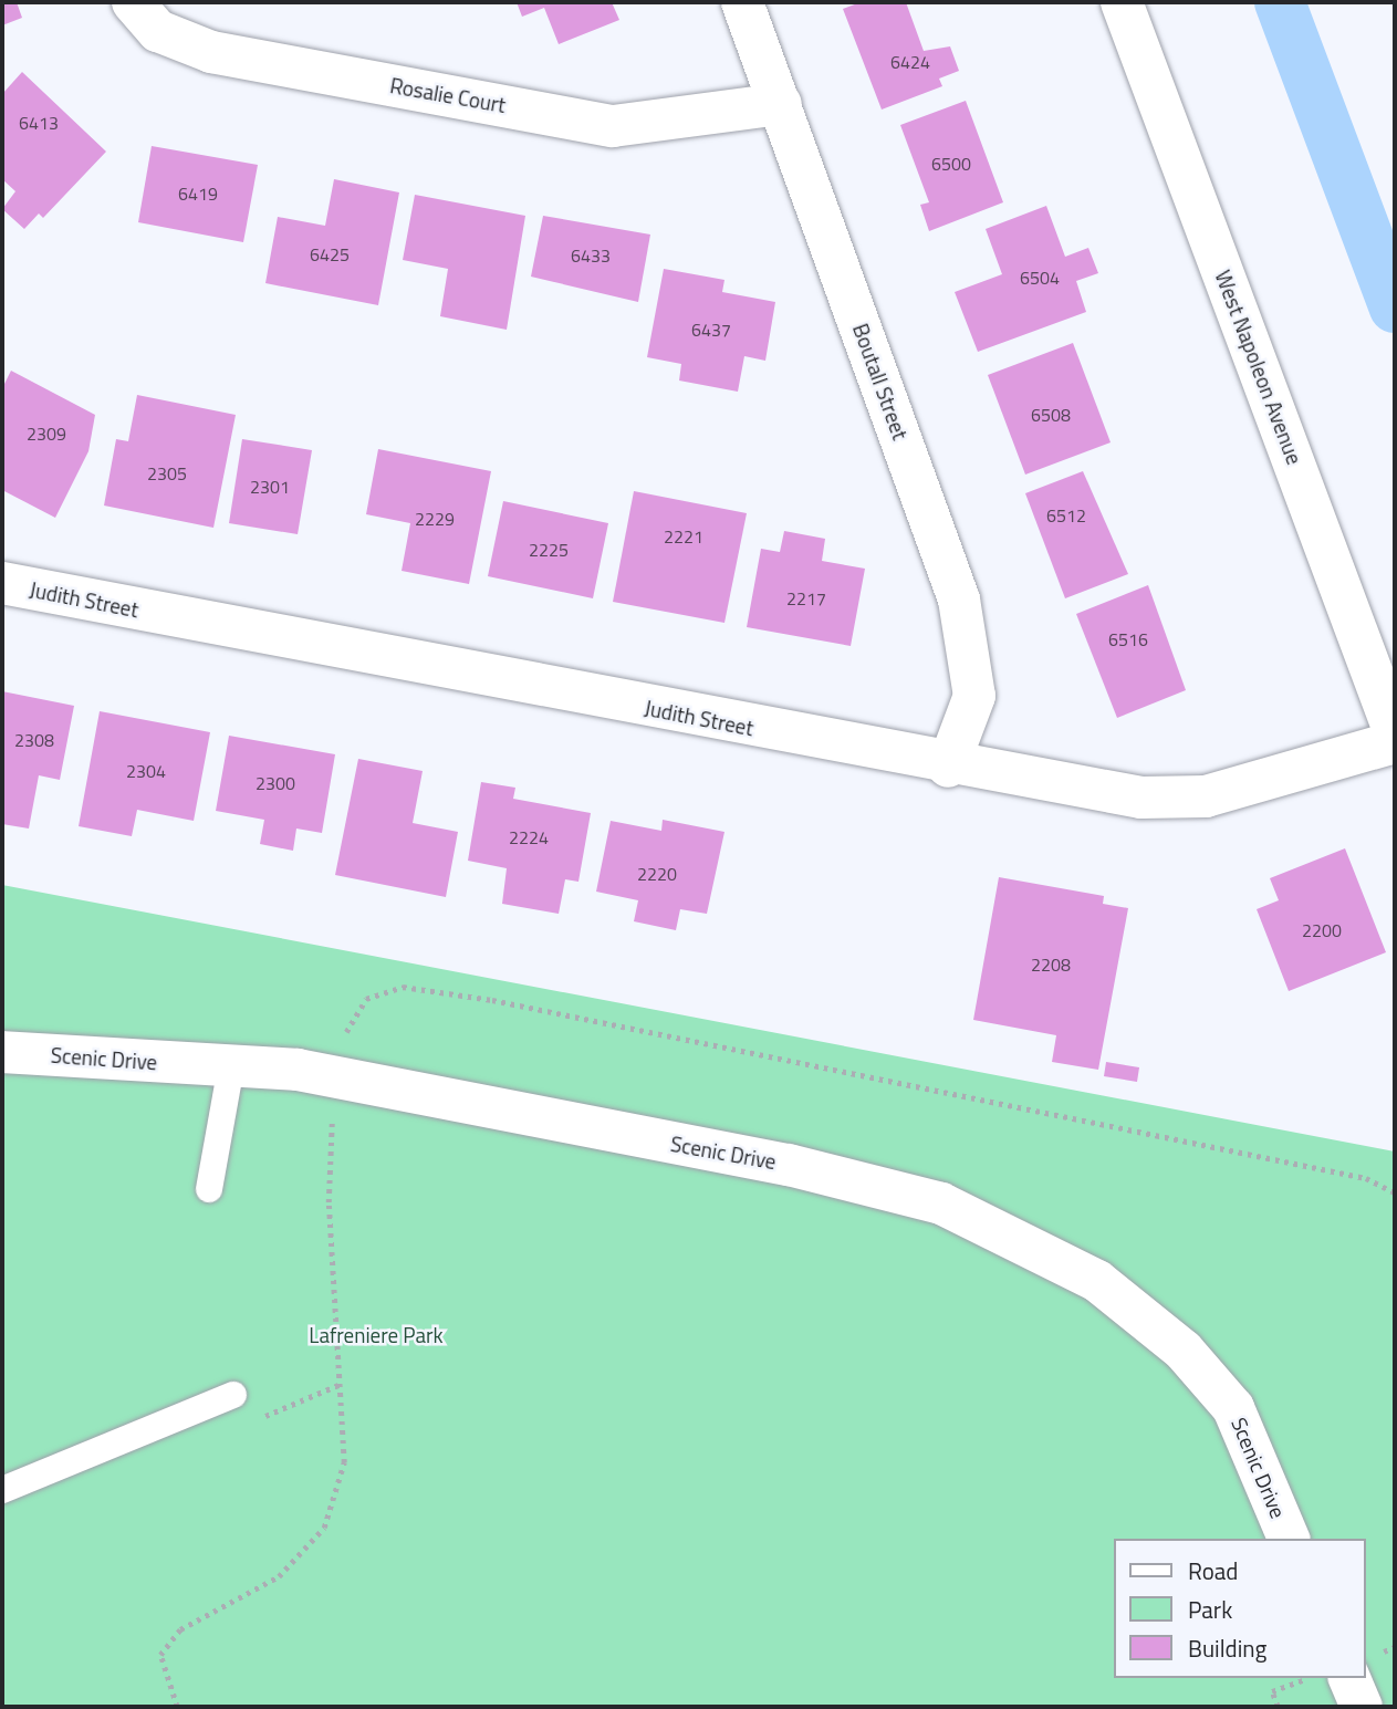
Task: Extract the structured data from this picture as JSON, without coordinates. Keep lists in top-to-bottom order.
{
  "streets": {
    "street": [
      "Rosalie Court",
      "West Napoleon Avenue",
      "Boutall Street",
      "Judith Street",
      "Scenic Drive"
    ]
  },
  "crossings": [
    ["Rosalie Court", "Boutall Street"],
    ["Boutall Street", "Judith Street"]
  ],
  "parks": ["Lafreniere Park"],
  "house_numbers": [
    "6424",
    "6413",
    "6500",
    "6419",
    "6425",
    "6433",
    "6504",
    "6437",
    "6508",
    "2309",
    "2305",
    "2301",
    "6512",
    "2229",
    "2221",
    "2225",
    "2217",
    "6516",
    "2308",
    "2304",
    "2300",
    "2224",
    "2220",
    "2200",
    "2208"
  ],
  "legend": ["Road", "Park", "Building"]
}
